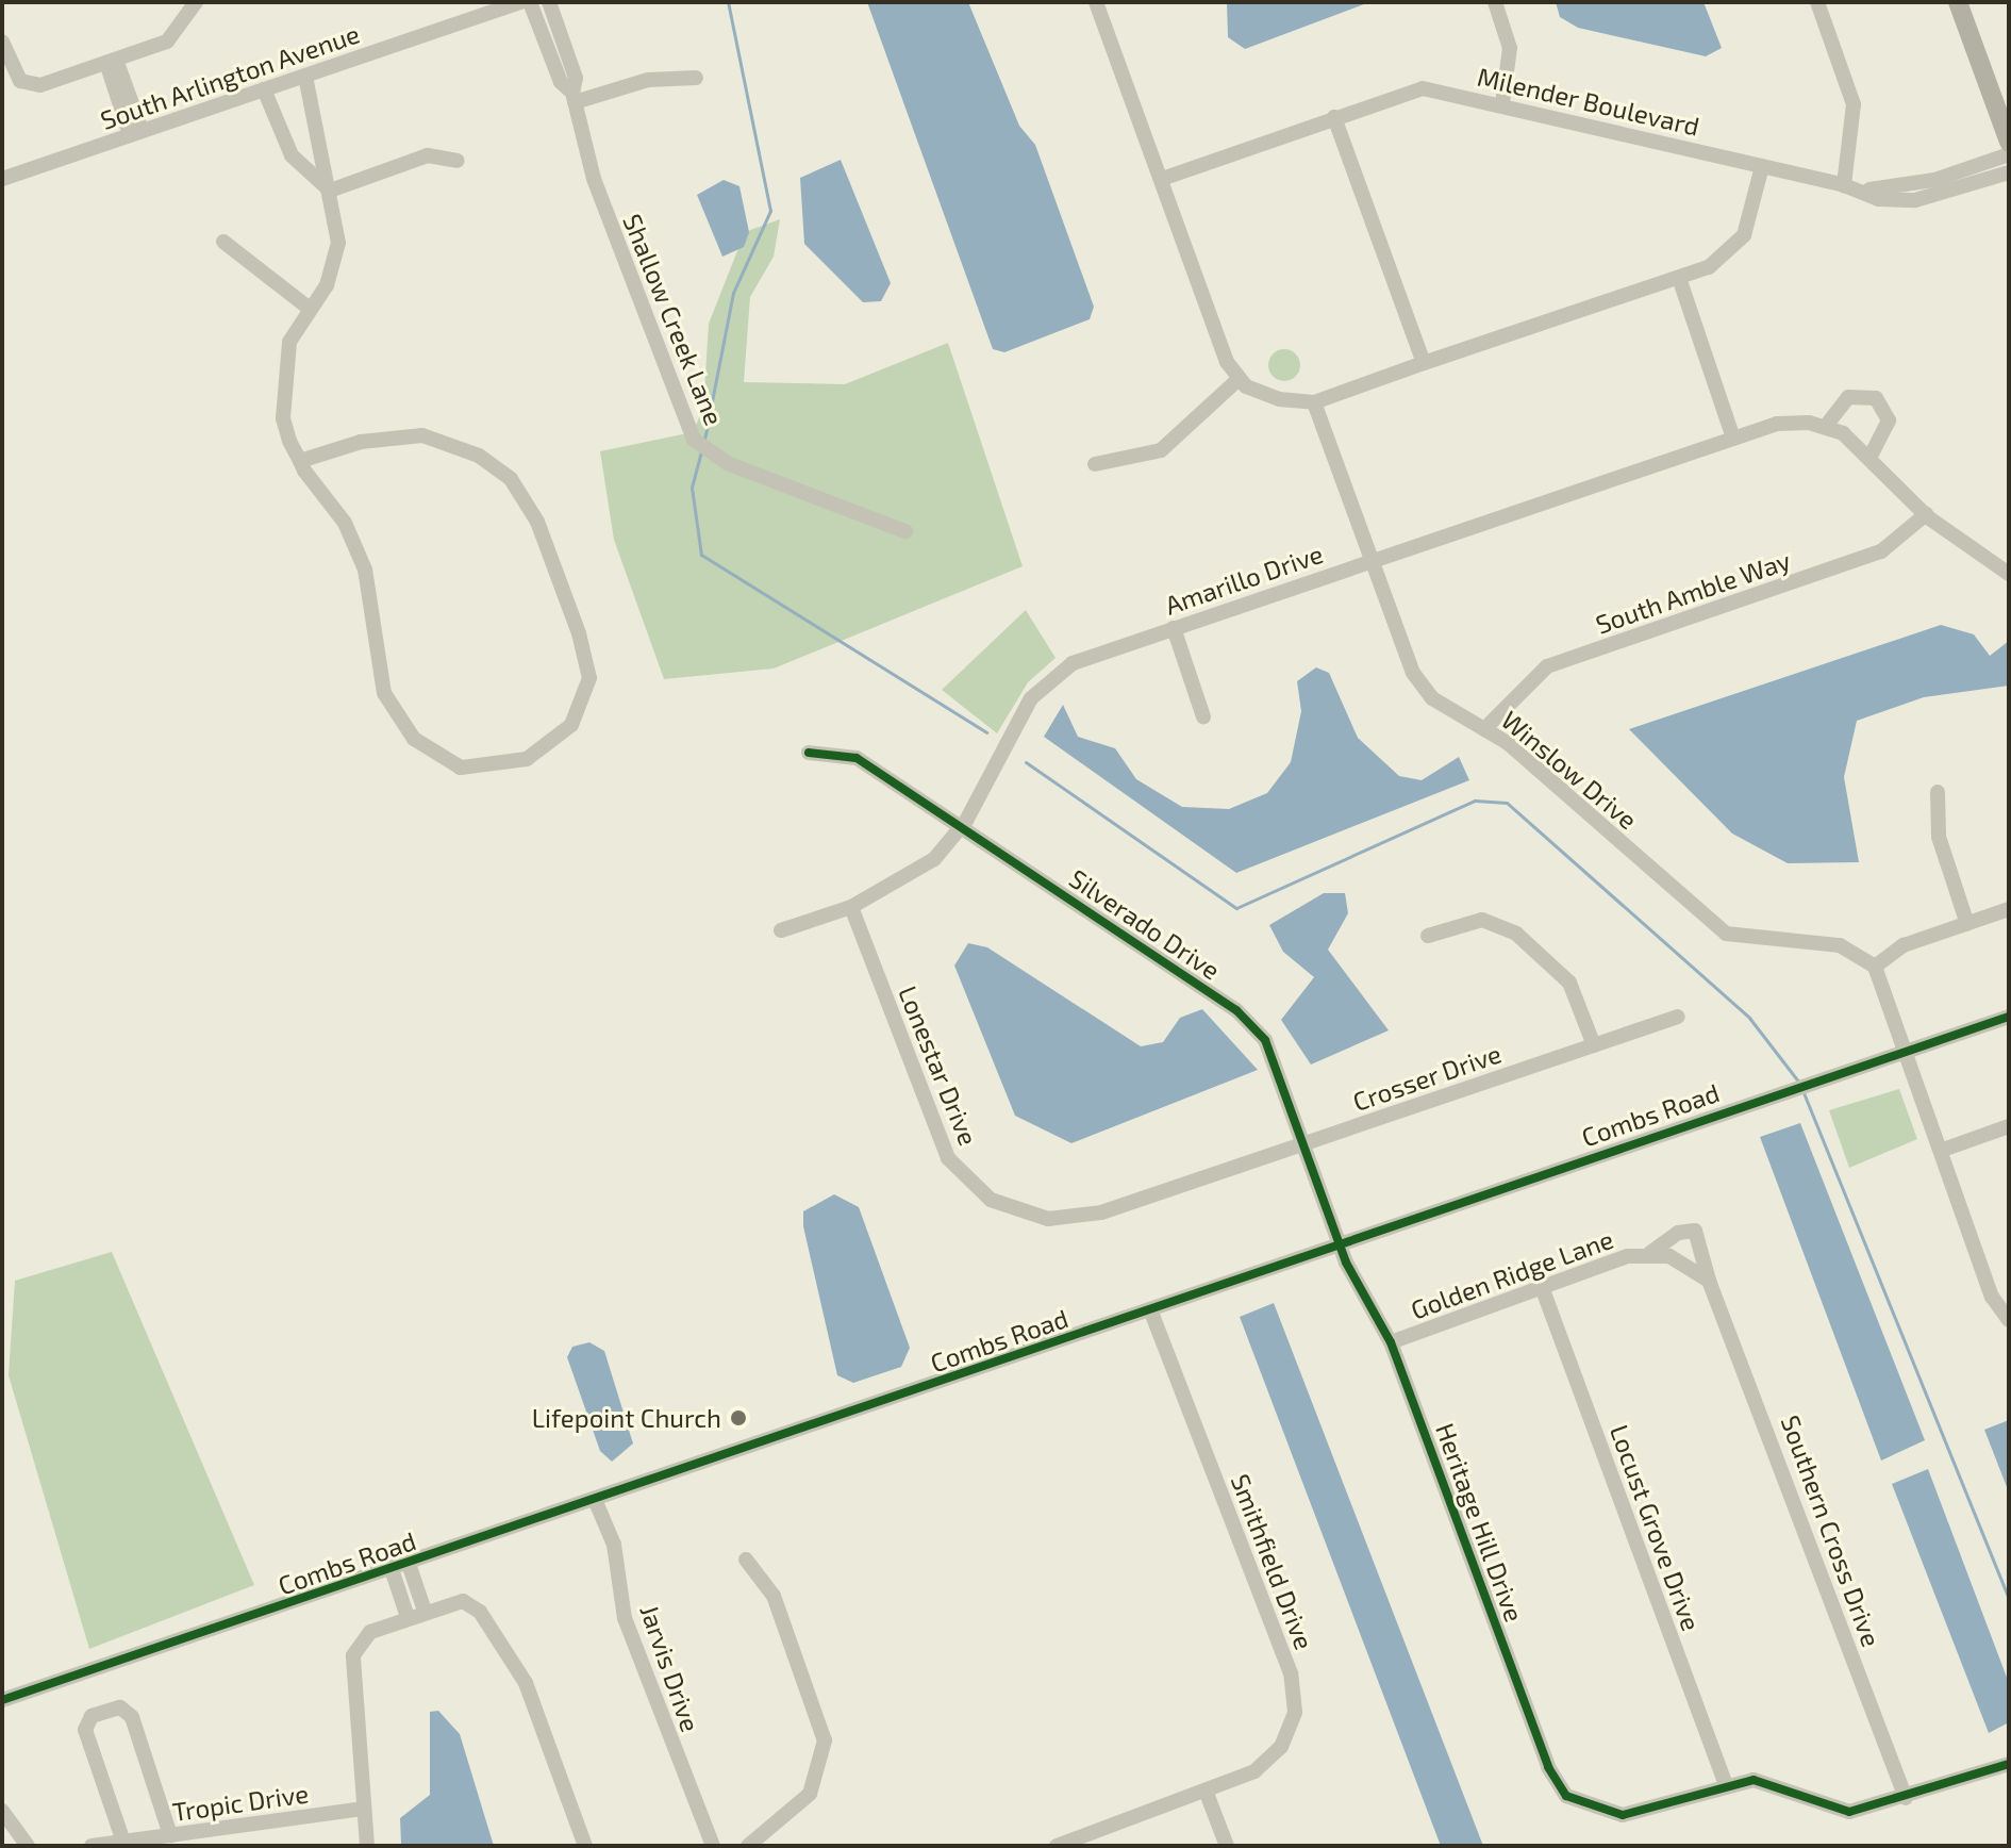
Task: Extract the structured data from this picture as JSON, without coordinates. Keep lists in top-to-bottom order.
{
  "streets": {
    "street": [
      "South Arlington Avenue",
      "Milender Boulevard",
      "Shallow Creek Lane",
      "Amarillo Drive",
      "South Amble Way",
      "Winslow Drive",
      "Silverado Drive",
      "Lonestar Drive",
      "Crosser Drive",
      "Combs Road",
      "Golden Ridge Lane",
      "Heritage Hill Drive",
      "Locust Grove Drive",
      "Southern Cross Drive",
      "Smithfield Drive",
      "Jarvis Drive",
      "Tropic Drive"
    ]
  },
  "crossings": [
    ["Amarillo Drive", "Winslow Drive"],
    ["Amarillo Drive", "Silverado Drive"],
    ["Amarillo Drive", "Lonestar Drive"],
    ["South Amble Way", "Winslow Drive"],
    ["Silverado Drive", "Crosser Drive"],
    ["Silverado Drive", "Combs Road"],
    ["Silverado Drive", "Heritage Hill Drive"],
    ["Lonestar Drive", "Crosser Drive"],
    ["Combs Road", "Heritage Hill Drive"],
    ["Combs Road", "Smithfield Drive"],
    ["Combs Road", "Jarvis Drive"],
    ["Golden Ridge Lane", "Heritage Hill Drive"],
    ["Golden Ridge Lane", "Locust Grove Drive"],
    ["Golden Ridge Lane", "Southern Cross Drive"],
    ["Heritage Hill Drive", "Locust Grove Drive"]
  ],
  "places": ["Lifepoint Church"]
}
